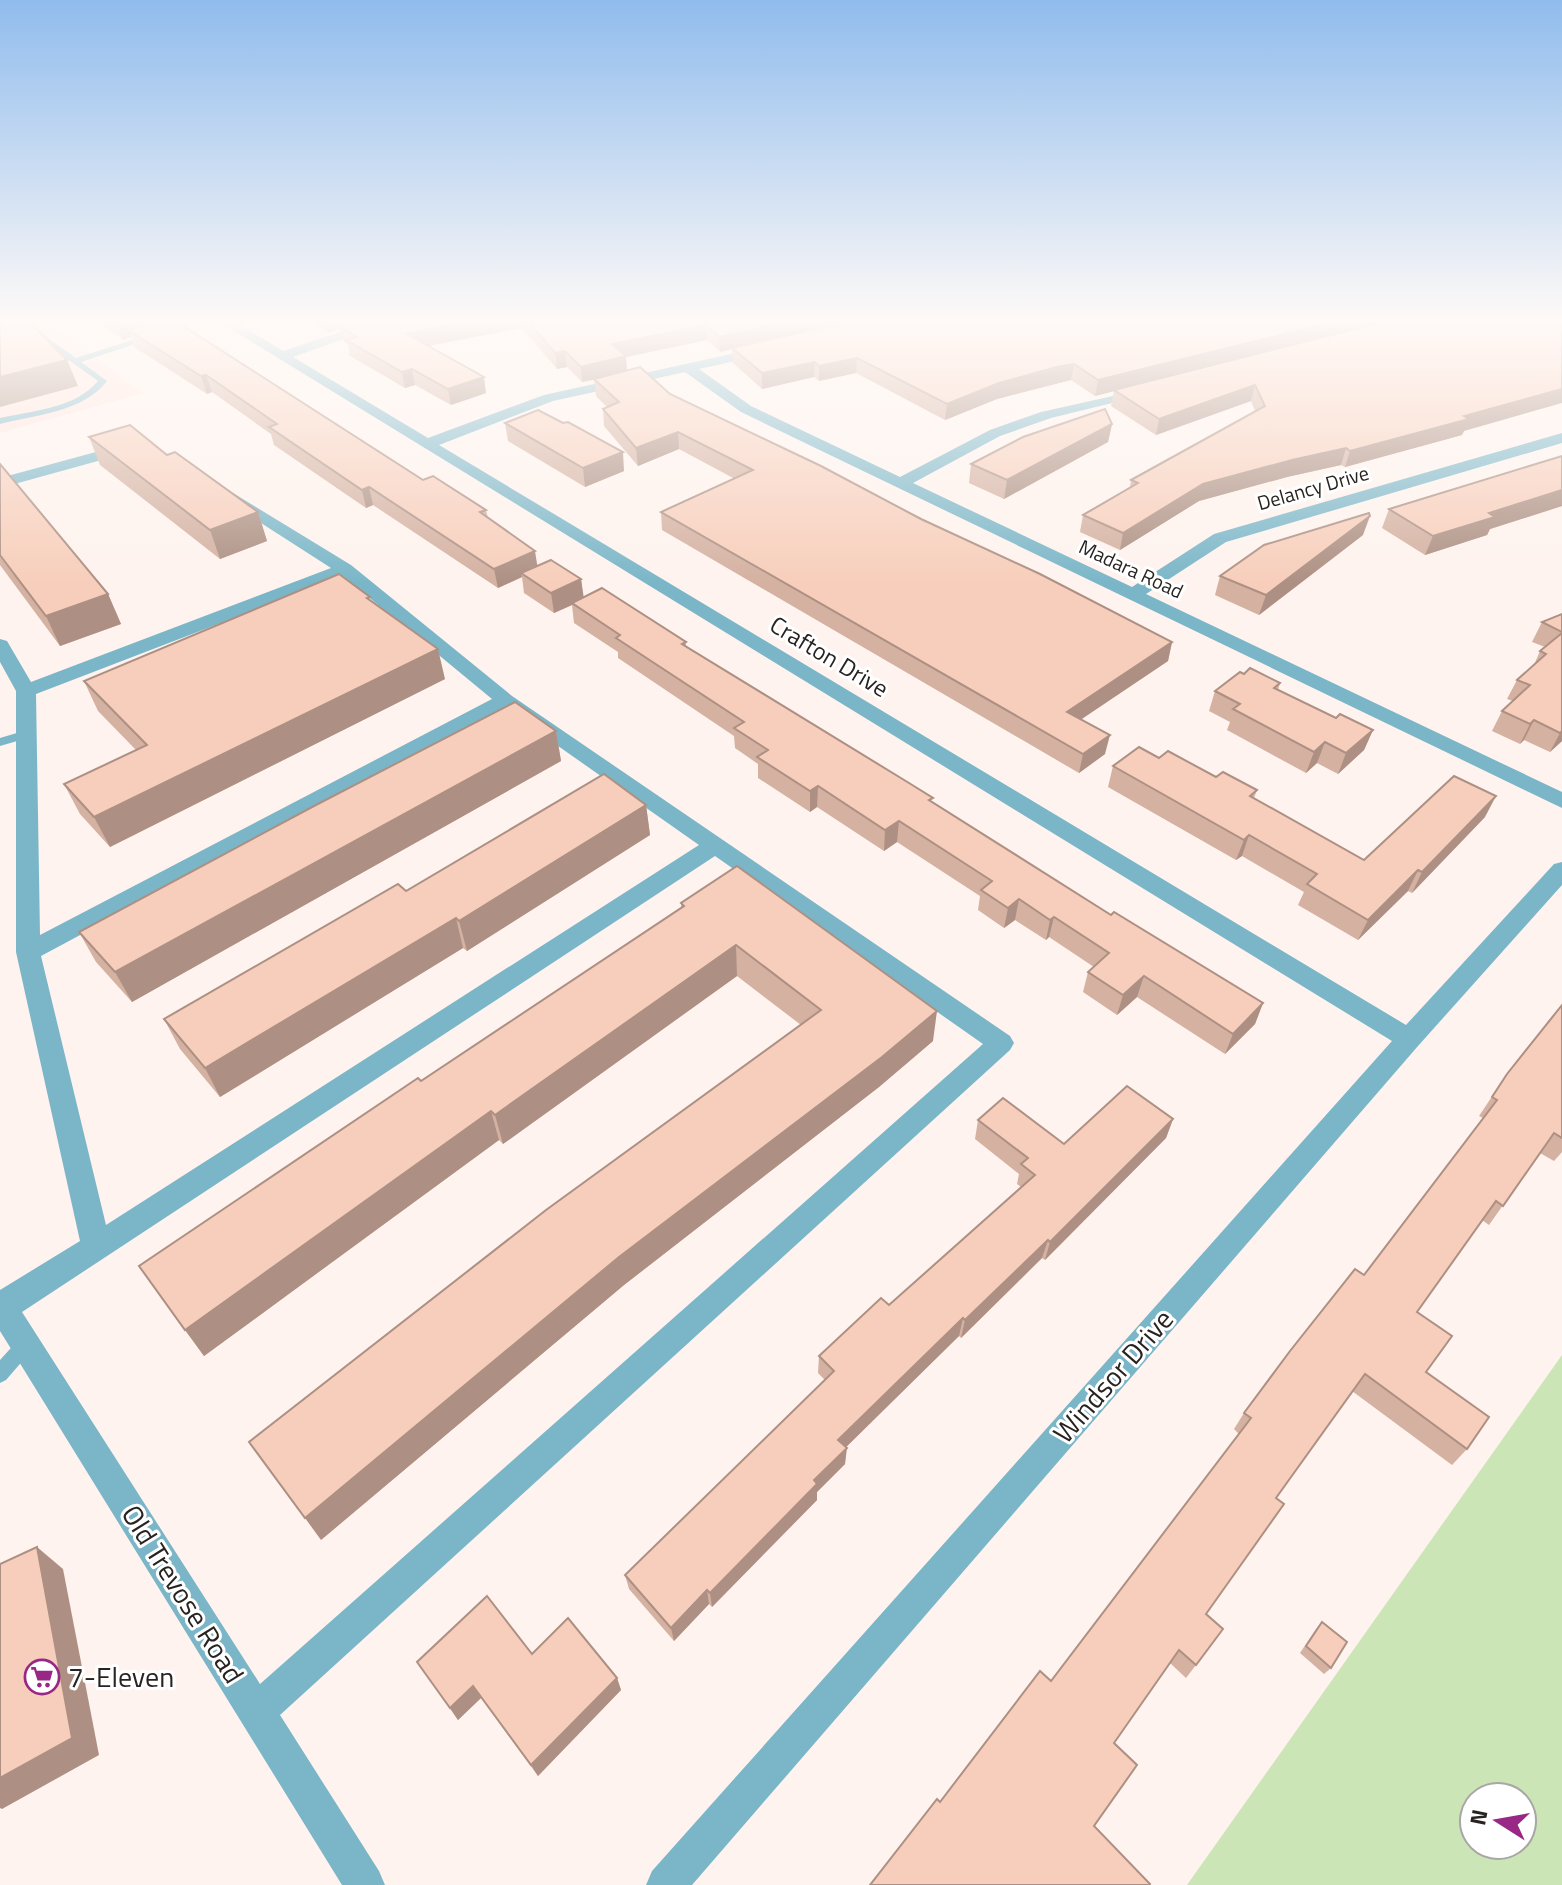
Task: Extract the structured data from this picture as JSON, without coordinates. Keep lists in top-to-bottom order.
{
  "streets": {
    "street": [
      "Delancy Drive",
      "Madara Road",
      "Crafton Drive",
      "Windsor Drive",
      "Old Trevose Road"
    ]
  },
  "crossings": [
    ["Delancy Drive", "Madara Road"],
    ["Crafton Drive", "Windsor Drive"]
  ],
  "places": {
    "supermarket": ["7-Eleven"]
  },
  "north": "left"
}
